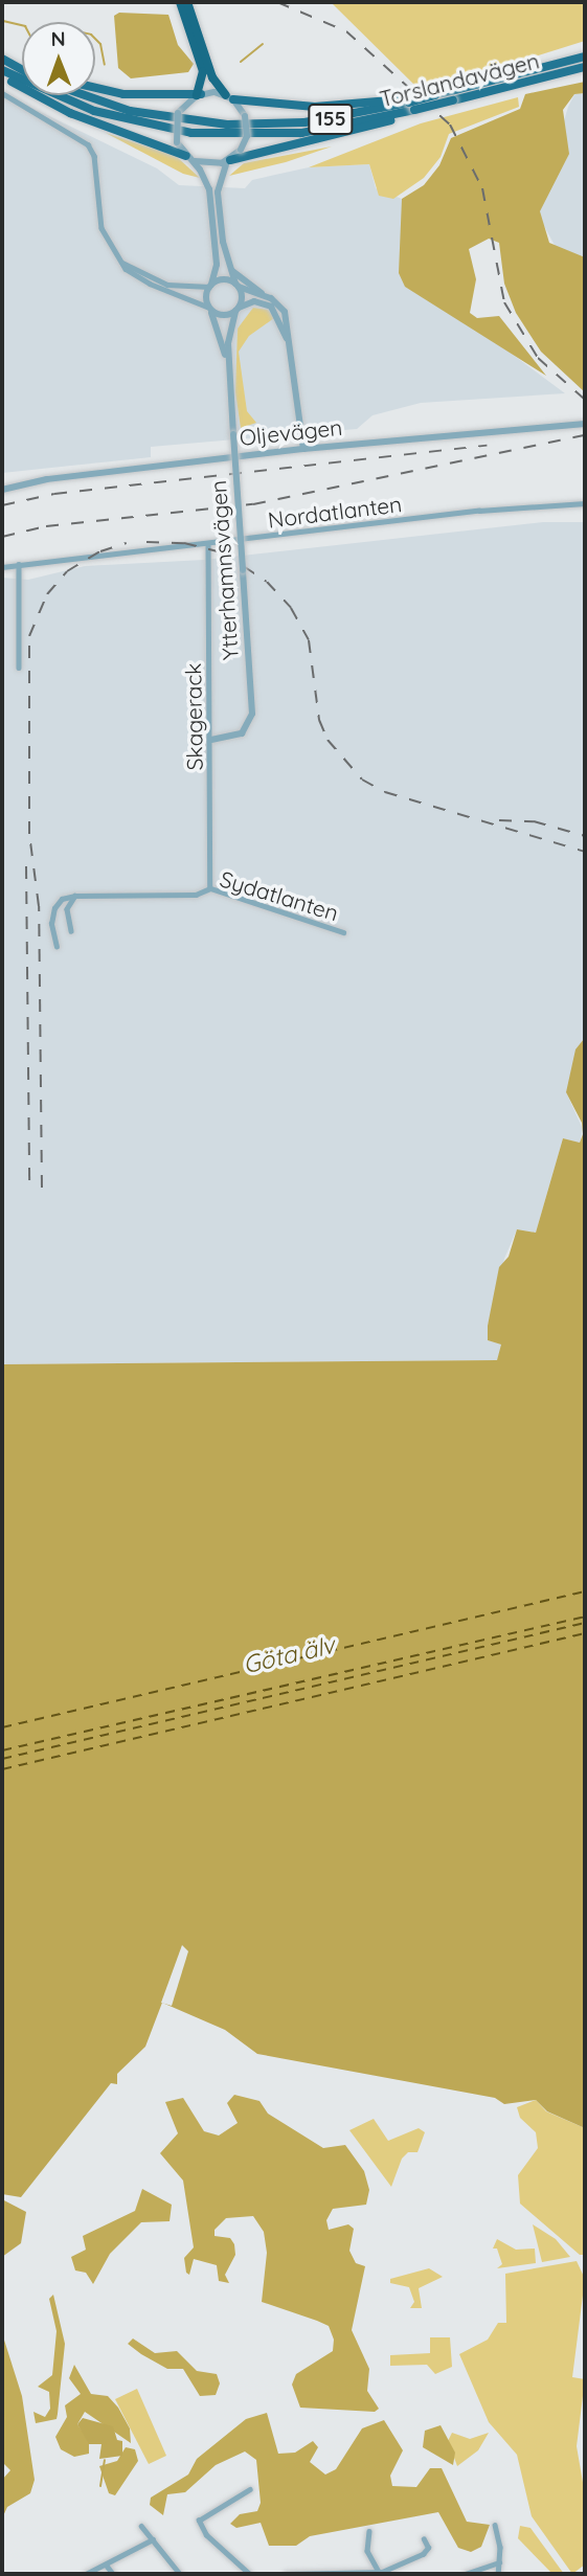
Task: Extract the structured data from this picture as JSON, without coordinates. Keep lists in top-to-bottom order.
{
  "streets": {
    "main road": ["Torslandavägen", "155"],
    "street": [
      "Oljevägen",
      "Nordatlanten",
      "Ytterhamnsvägen",
      "Skagerack",
      "Sydatlanten"
    ]
  },
  "crossings": [
    ["Nordatlanten", "Skagerack"],
    ["Ytterhamnsvägen", "Skagerack"],
    ["Skagerack", "Sydatlanten"]
  ],
  "water": ["Göta älv"],
  "north": "top"
}
